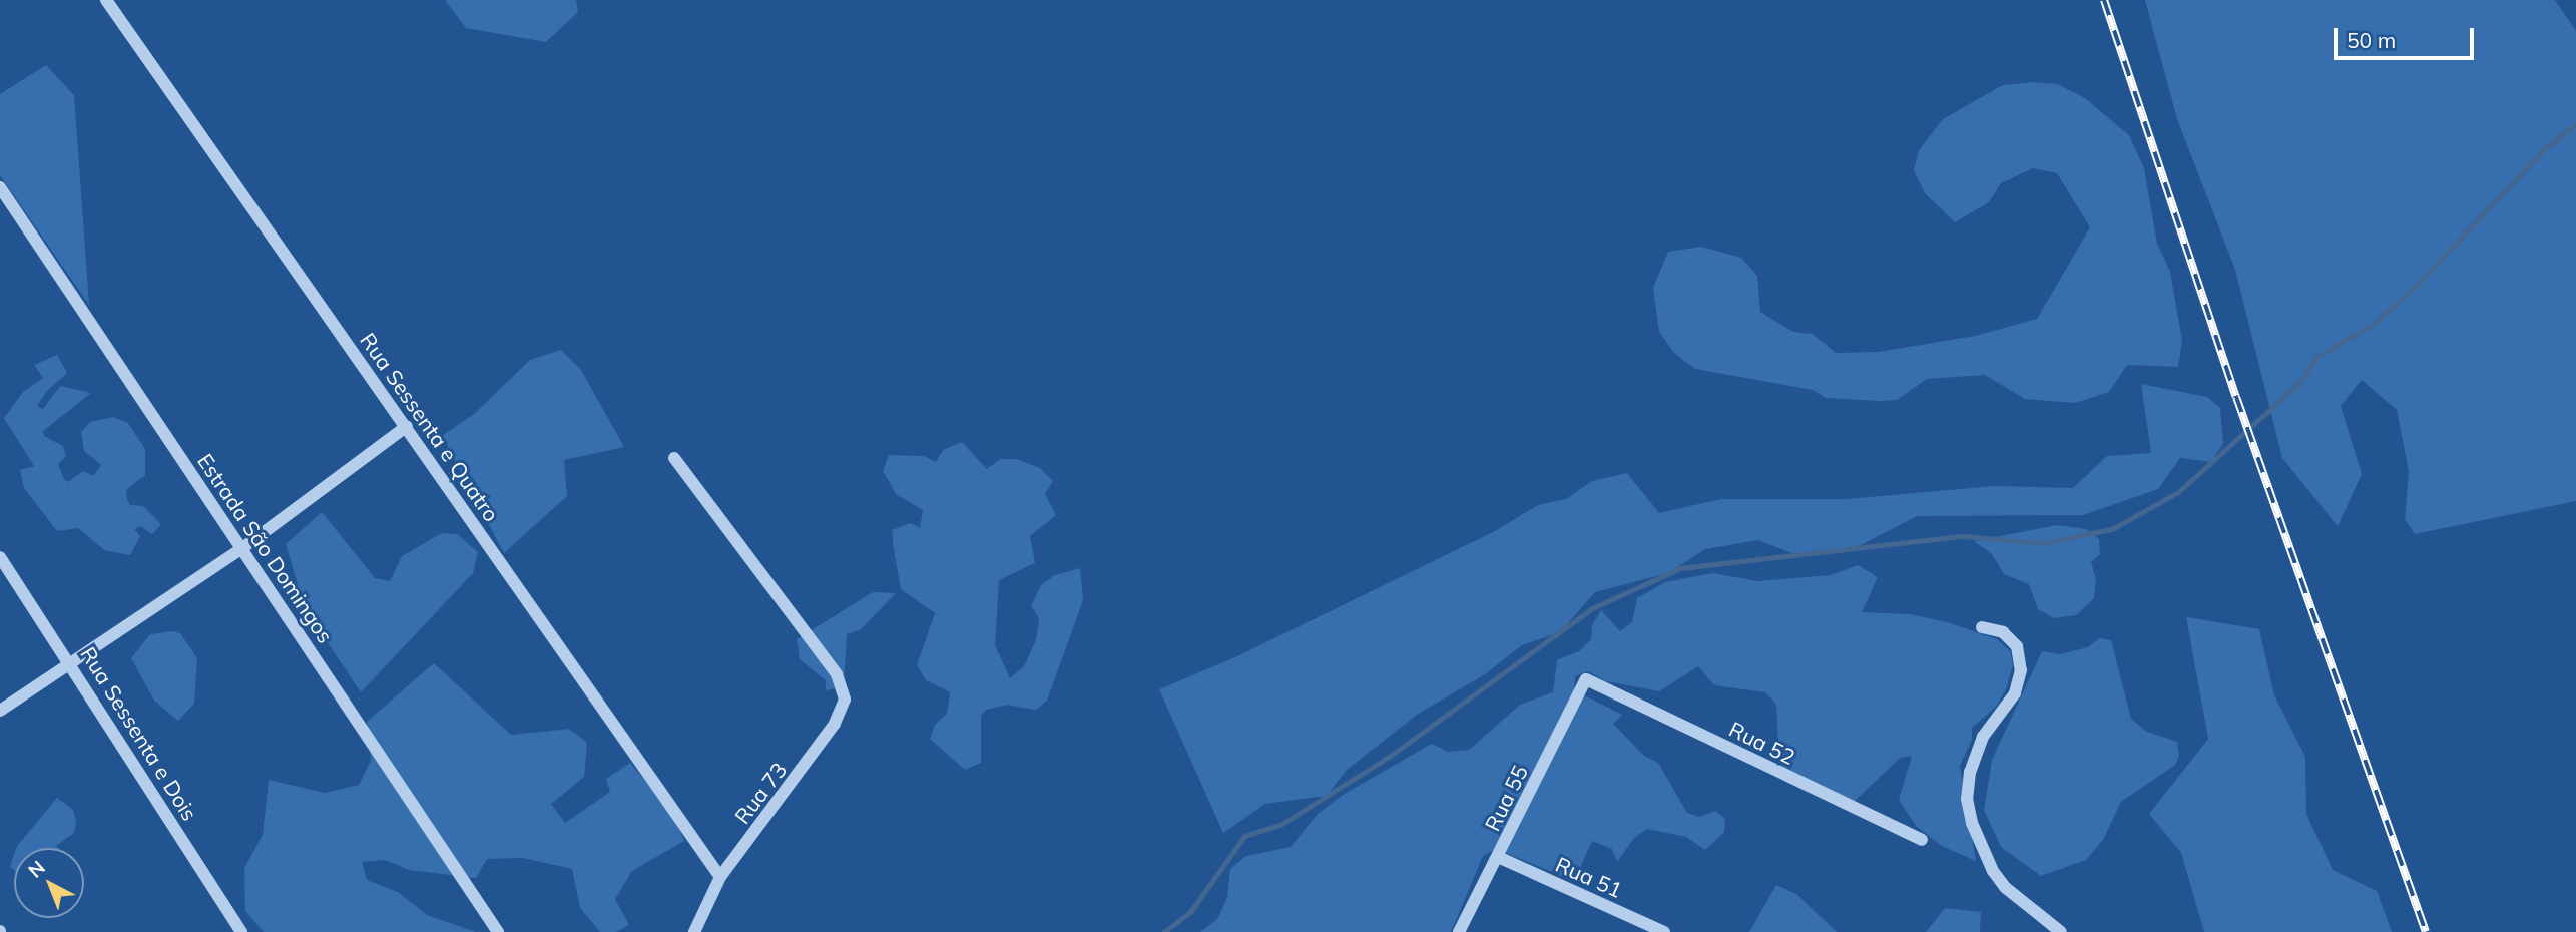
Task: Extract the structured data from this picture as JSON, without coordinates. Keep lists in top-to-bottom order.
{
  "streets": {
    "street": [
      "Rua Sessenta e Quatro",
      "Estrada São Domingos",
      "Rua Sessenta e Dois",
      "Rua 52",
      "Rua 73",
      "Rua 55",
      "Rua 51"
    ]
  },
  "crossings": [
    ["Rua Sessenta e Quatro", "Rua 73"],
    ["Rua 52", "Rua 55"],
    ["Rua 55", "Rua 51"]
  ],
  "scale_bar": "50 m",
  "north": "top left"
}
